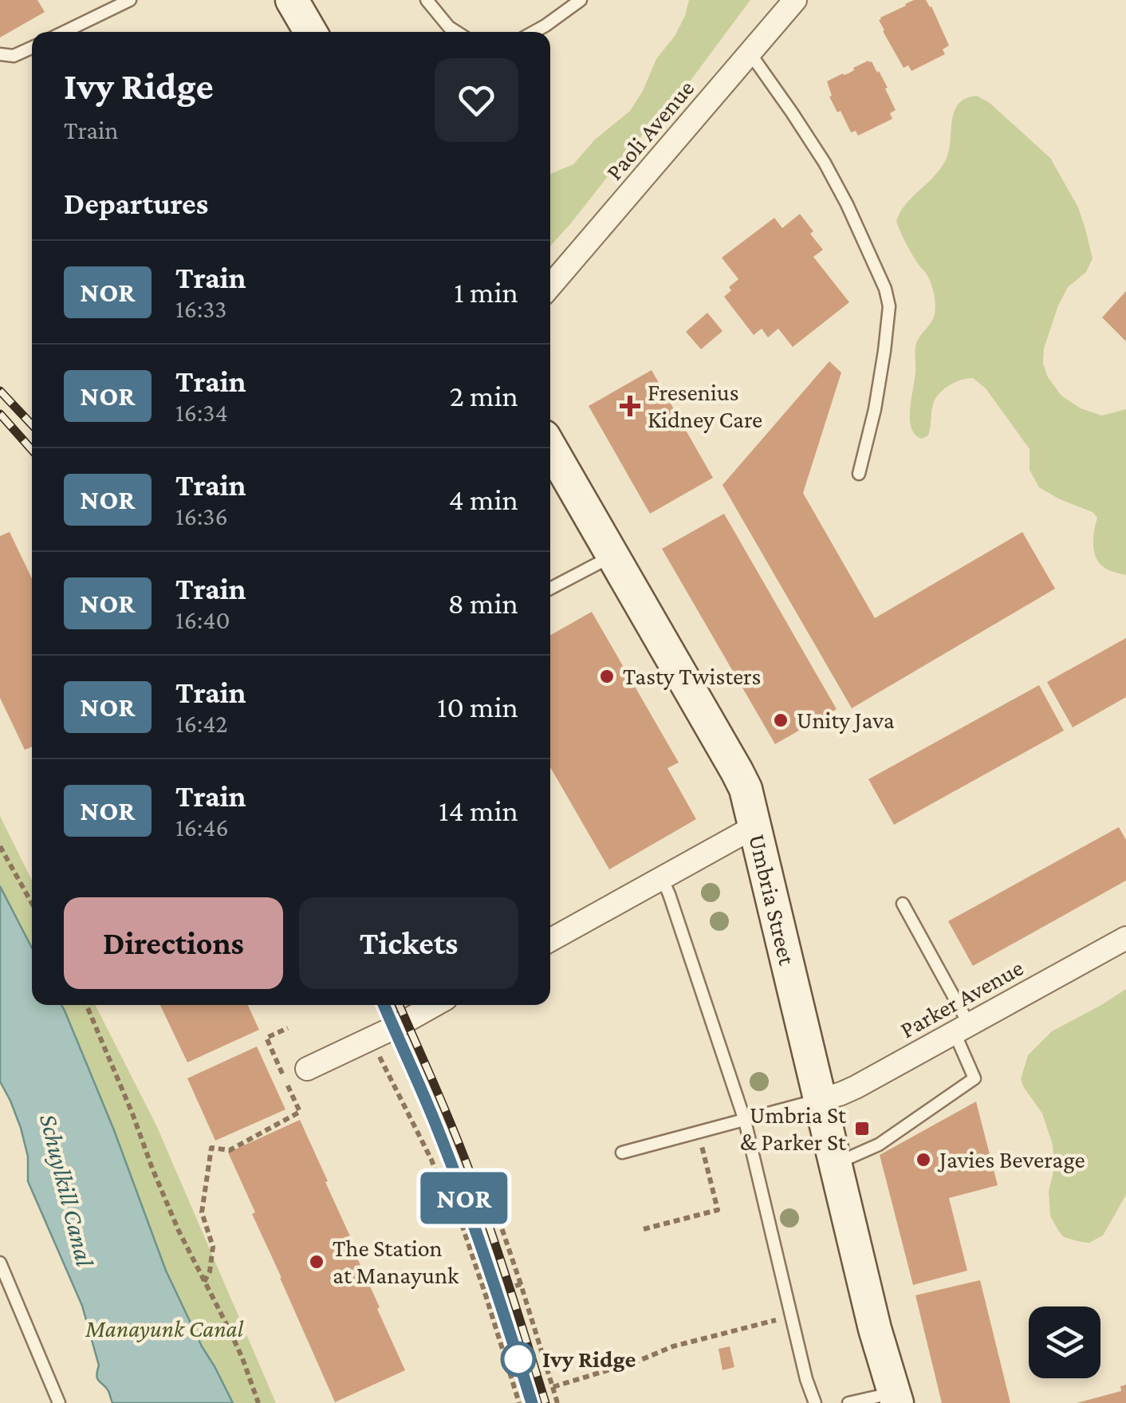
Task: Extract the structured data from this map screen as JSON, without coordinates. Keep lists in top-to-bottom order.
{
  "streets": {
    "main road": ["Umbria Street"],
    "street": ["Paoli Avenue", "Parker Avenue"]
  },
  "crossings": [
    ["Umbria Street", "Parker Avenue"]
  ],
  "water": ["Schuylkill Canal"],
  "parks": ["Manayunk Canal"],
  "places": {
    "health": ["Fresenius Kidney Care"],
    "other": [
      "Tasty Twisters",
      "Unity Java",
      "Javies Beverage",
      "The Station at Manayunk",
      "Ivy Ridge"
    ],
    "transit": ["Umbria St & Parker St"]
  },
  "page": {
    "on_map": "NOR",
    "heading": [
      ["Ivy Ridge", "Train"],
      "Departures"
    ],
    "list": [
      {
        "mark": "NOR",
        "name": "Train",
        "note": "16:33",
        "value": "1 min"
      },
      {
        "mark": "NOR",
        "name": "Train",
        "note": "16:34",
        "value": "2 min"
      },
      {
        "mark": "NOR",
        "name": "Train",
        "note": "16:36",
        "value": "4 min"
      },
      {
        "mark": "NOR",
        "name": "Train",
        "note": "16:40",
        "value": "8 min"
      },
      {
        "mark": "NOR",
        "name": "Train",
        "note": "16:42",
        "value": "10 min"
      },
      {
        "mark": "NOR",
        "name": "Train",
        "note": "16:46",
        "value": "14 min"
      }
    ],
    "buttons": ["Directions", "Tickets"]
  }
}
